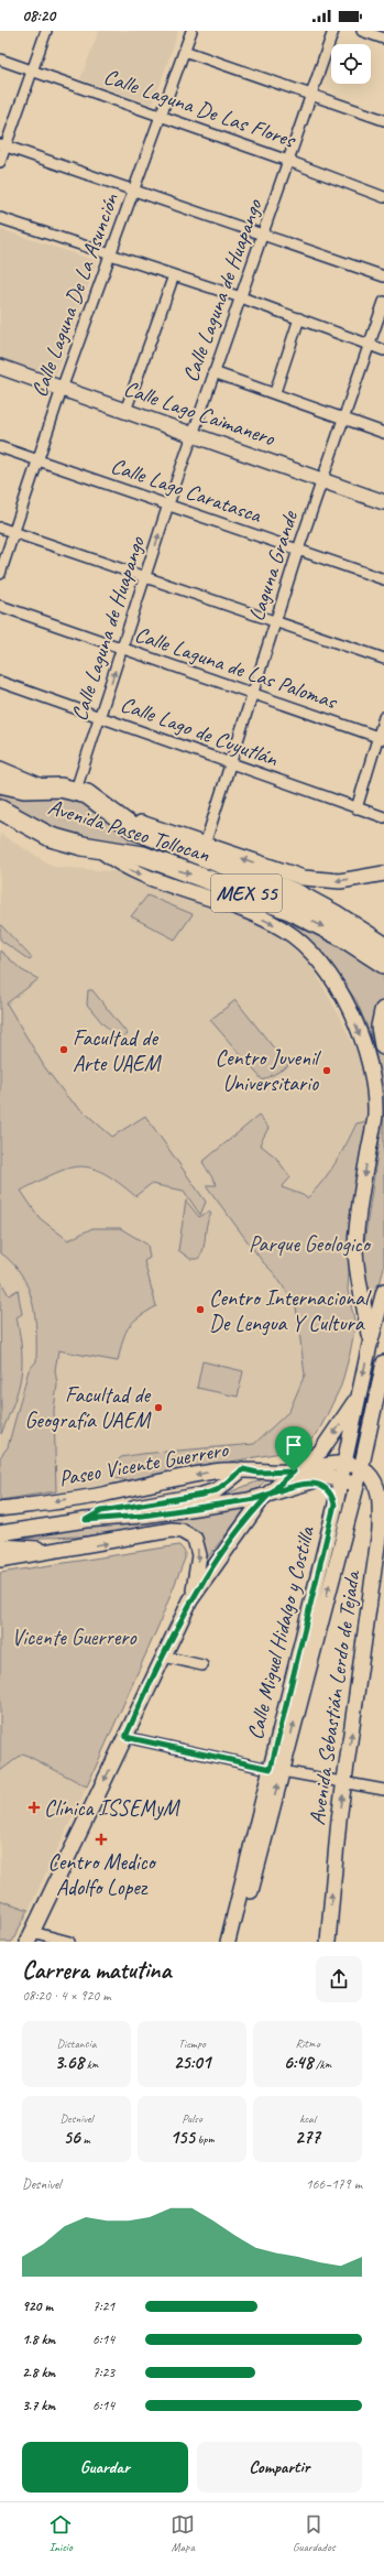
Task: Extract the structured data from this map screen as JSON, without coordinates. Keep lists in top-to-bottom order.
{
  "streets": {
    "highway": ["Avenida Paseo Tollocan", "MEX 55"],
    "main road": [
      "Calle Lago Caimanero",
      "Paseo Vicente Guerrero",
      "Calle Miguel Hidalgo y Costilla",
      "Avenida Sebastián Lerdo de Tejada"
    ],
    "street": [
      "Calle Laguna De Las Flores",
      "Calle Laguna de Huapango",
      "Calle Laguna De La Asunción",
      "Calle Lago Caratasca",
      "Laguna Grande",
      "Calle Laguna de Las Palomas",
      "Calle Lago de Cuyutlán"
    ]
  },
  "crossings": [
    ["Calle Laguna De Las Flores", "Calle Laguna de Huapango"],
    ["Calle Laguna De Las Flores", "Calle Laguna De La Asunción"],
    ["Calle Laguna de Huapango", "Calle Lago Caimanero"],
    ["Calle Laguna de Huapango", "Calle Lago Caratasca"],
    ["Calle Laguna de Huapango", "Calle Laguna de Las Palomas"],
    ["Calle Laguna de Huapango", "Calle Lago de Cuyutlán"],
    ["Calle Laguna de Huapango", "Avenida Paseo Tollocan"],
    ["Calle Laguna De La Asunción", "Calle Lago Caimanero"],
    ["Calle Laguna De La Asunción", "Calle Lago Caratasca"],
    ["Calle Lago Caimanero", "Laguna Grande"],
    ["Calle Lago Caratasca", "Laguna Grande"],
    ["Laguna Grande", "Calle Laguna de Las Palomas"],
    ["Laguna Grande", "Calle Lago de Cuyutlán"],
    ["Paseo Vicente Guerrero", "Calle Miguel Hidalgo y Costilla"],
    ["Paseo Vicente Guerrero", "Avenida Sebastián Lerdo de Tejada"]
  ],
  "one_way": ["Avenida Sebastián Lerdo de Tejada"],
  "parks": ["Parque Geologico", "Vicente Guerrero"],
  "places": {
    "other": [
      "Facultad de Arte UAEM",
      "Centro Juvenil Universitario",
      "Centro Internacional De Lengua Y Cultura",
      "Facultad de Geografía UAEM"
    ],
    "health": ["Clínica ISSEMyM", "Centro Medico Adolfo Lopez"]
  },
  "page": {
    "status": "08:20",
    "heading": ["Carrera matutina", "08:20 · 4 × 920 m"],
    "stats": [
      ["Distancia", "3.68 km"],
      ["Tiempo", "25:01"],
      ["Ritmo", "6:48 /km"],
      ["Desnivel", "56 m"],
      ["Pulso", "155 bpm"],
      ["kcal", "277"]
    ],
    "chart": ["Desnivel", "166–179 m"],
    "list": [
      {
        "name": "920 m",
        "note": "7:21"
      },
      {
        "name": "1.8 km",
        "note": "6:14"
      },
      {
        "name": "2.8 km",
        "note": "7:23"
      },
      {
        "name": "3.7 km",
        "note": "6:14"
      }
    ],
    "buttons": ["Guardar", "Compartir"],
    "tabs": ["Inicio", "Mapa", "Guardados"]
  }
}
